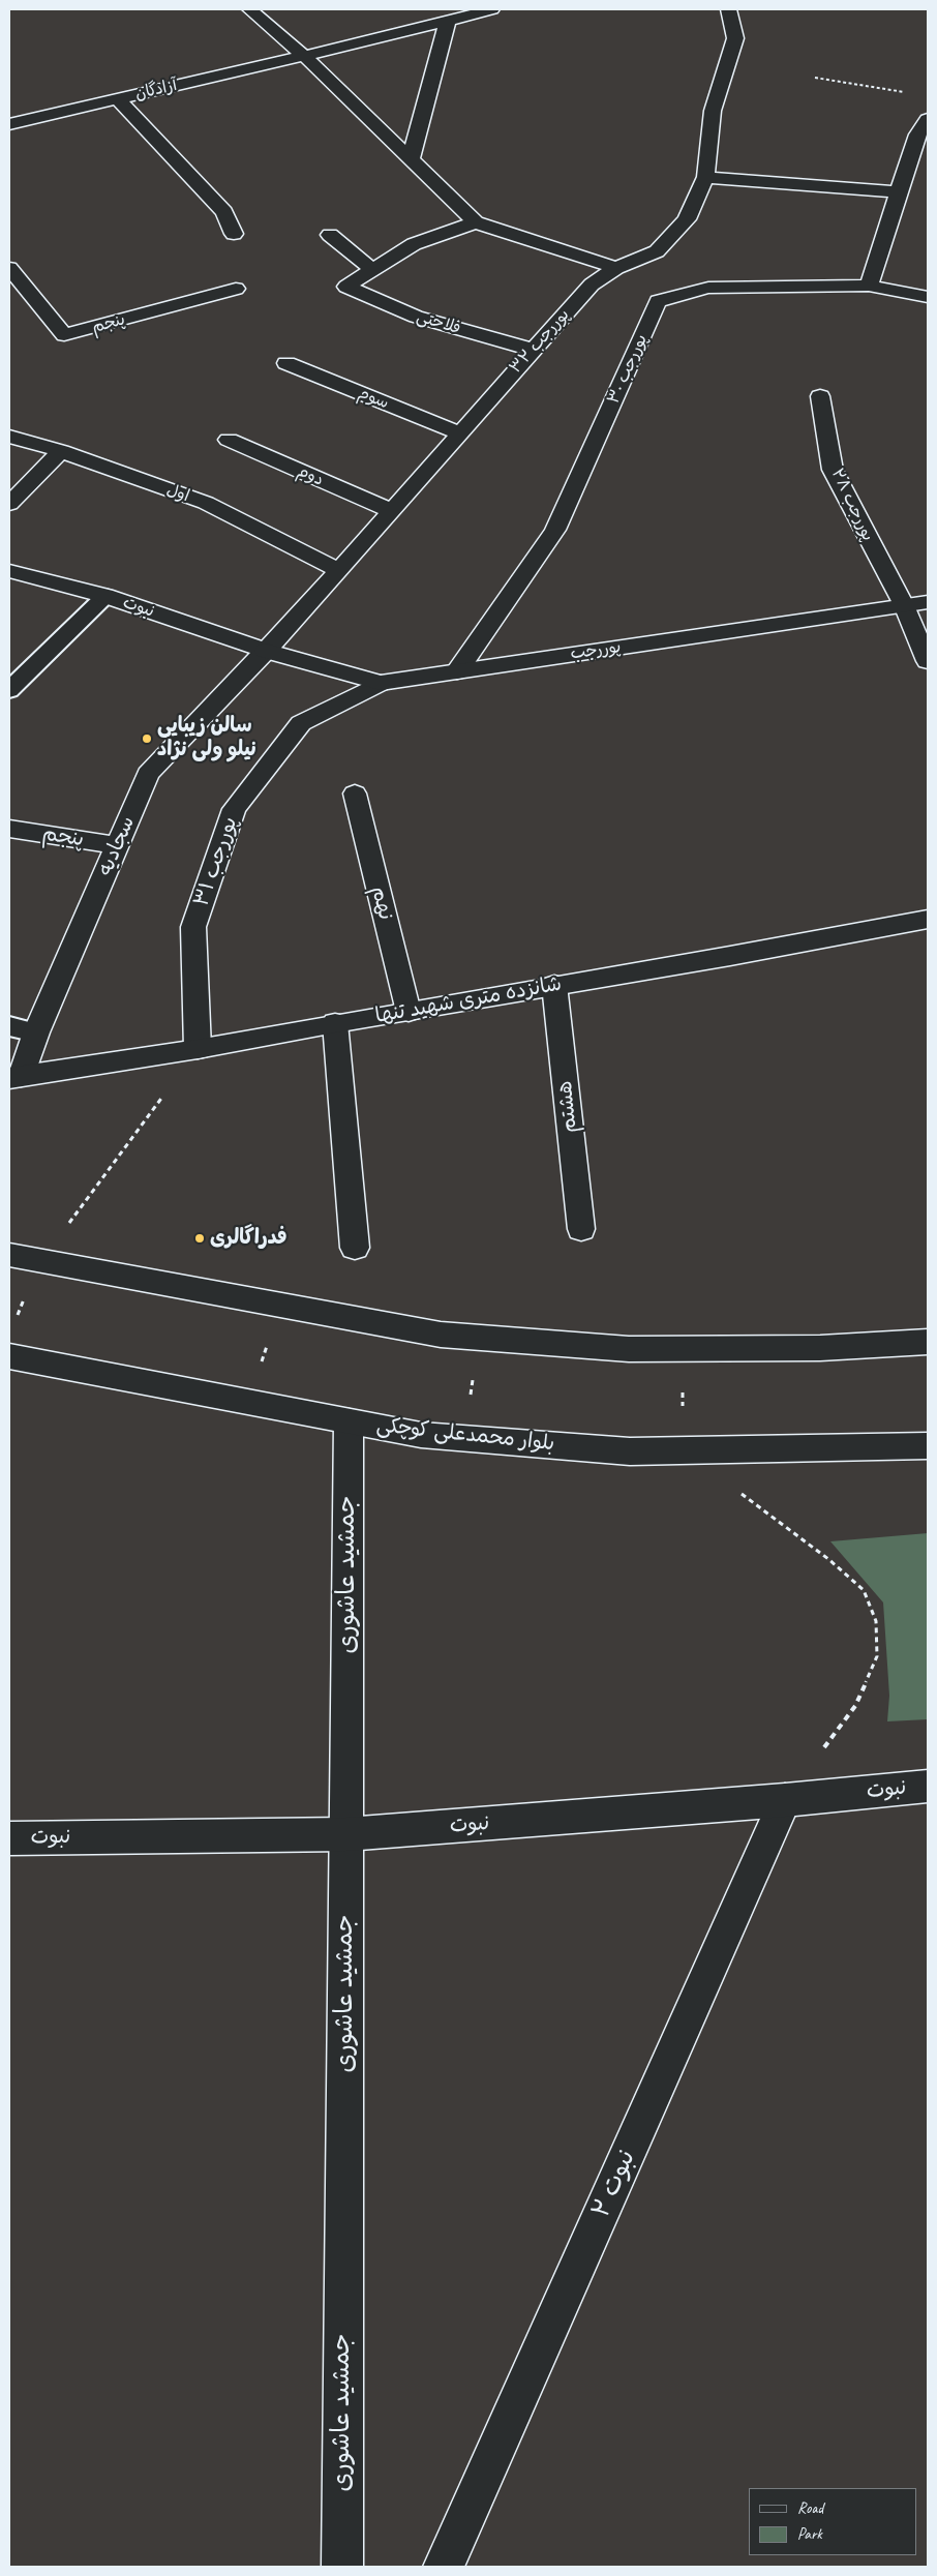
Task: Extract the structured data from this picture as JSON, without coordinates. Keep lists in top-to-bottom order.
{
  "streets": {
    "street": [
      "آزادگان",
      "فلاحتی",
      "پنجم",
      "پوررجب ۳۲",
      "پوررجب ۳۰",
      "سوم",
      "دوم",
      "اول",
      "پوررجب ۲۸",
      "نبوت",
      "پوررجب",
      "سجادیه",
      "پوررجب ۳۱",
      "نهم",
      "شانزده متری شهید تنها",
      "هشتم",
      "بلوار محمدعلی کوچکی",
      "جمشید عاشوری",
      "نبوت ۲"
    ]
  },
  "crossings": [
    ["فلاحتی", "پوررجب ۳۲"],
    ["پنجم", "سجادیه"],
    ["پوررجب ۳۲", "سوم"],
    ["پوررجب ۳۲", "دوم"],
    ["پوررجب ۳۲", "اول"],
    ["پوررجب ۳۲", "نبوت"],
    ["پوررجب ۳۲", "پوررجب"],
    ["پوررجب ۳۲", "سجادیه"],
    ["پوررجب ۳۰", "پوررجب"],
    ["پوررجب ۲۸", "پوررجب"],
    ["نبوت", "پوررجب"],
    ["نبوت", "سجادیه"],
    ["نبوت", "جمشید عاشوری"],
    ["نبوت", "نبوت ۲"],
    ["پوررجب", "سجادیه"],
    ["پوررجب", "پوررجب ۳۱"],
    ["سجادیه", "شانزده متری شهید تنها"],
    ["پوررجب ۳۱", "شانزده متری شهید تنها"],
    ["نهم", "شانزده متری شهید تنها"],
    ["شانزده متری شهید تنها", "هشتم"],
    ["بلوار محمدعلی کوچکی", "جمشید عاشوری"]
  ],
  "places": ["سالن زیبایی نیلو ولی نژاد", "فدراگالری"],
  "legend": ["Road", "Park"]
}
